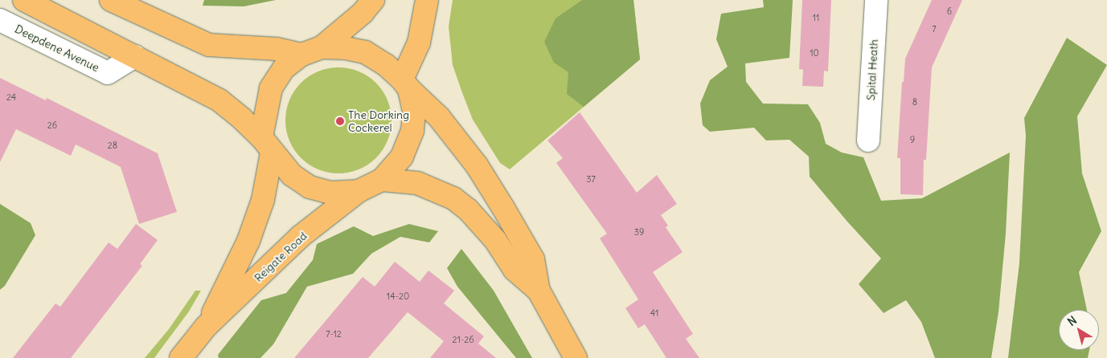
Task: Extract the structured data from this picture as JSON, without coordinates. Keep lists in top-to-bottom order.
{
  "streets": {
    "main road": ["Reigate Road"],
    "street": ["Deepdene Avenue", "Spital Heath"]
  },
  "places": ["The Dorking Cockerel"],
  "house_numbers": [
    "6",
    "11",
    "7",
    "10",
    "24",
    "8",
    "26",
    "9",
    "28",
    "37",
    "39",
    "14-20",
    "41",
    "7-12",
    "21-26"
  ],
  "north": "top left"
}
